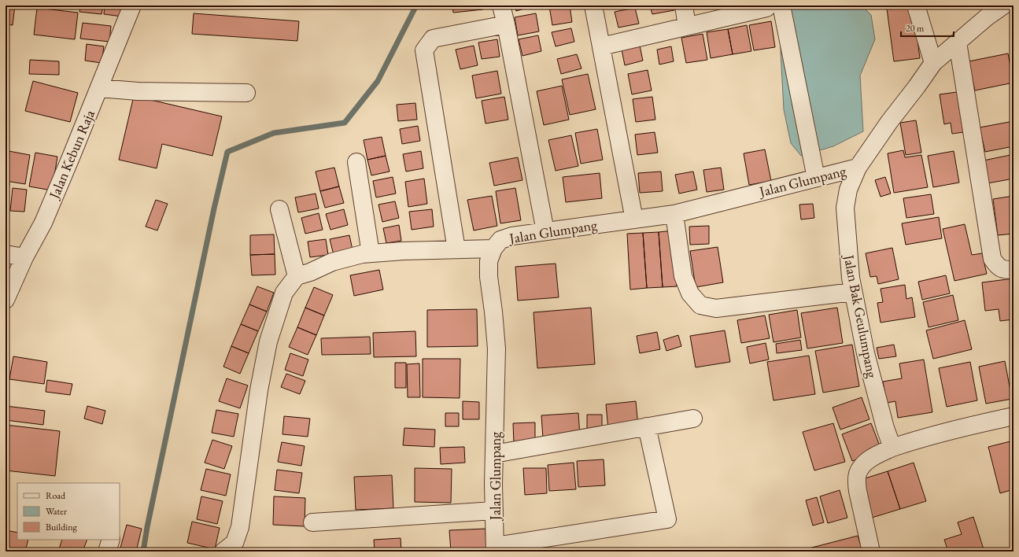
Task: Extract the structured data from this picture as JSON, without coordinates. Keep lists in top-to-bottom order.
{
  "streets": {
    "street": ["Jalan Kebun Raja", "Jalan Glumpang", "Jalan Bak Geulumpang"]
  },
  "crossings": [
    ["Jalan Glumpang", "Jalan Bak Geulumpang"]
  ],
  "legend": ["Road", "Water", "Building"],
  "scale_bar": "20 m"
}
